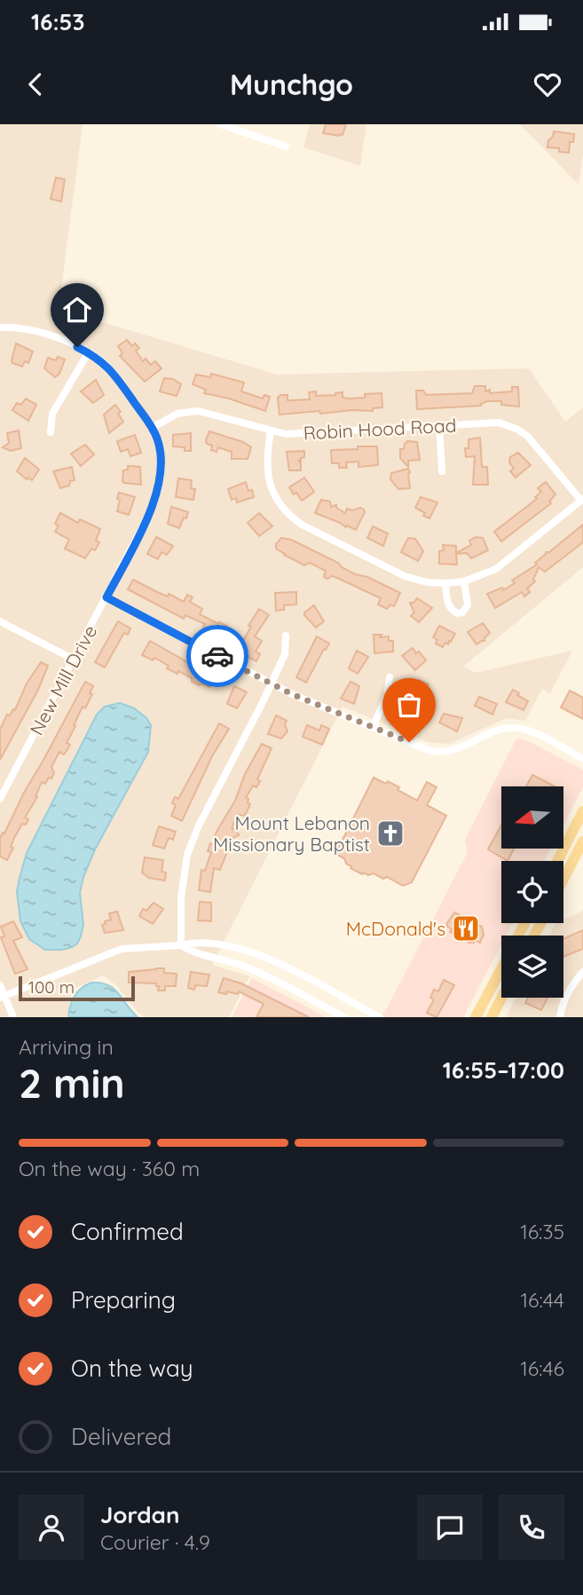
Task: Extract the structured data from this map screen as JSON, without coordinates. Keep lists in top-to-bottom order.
{
  "streets": {
    "street": ["Robin Hood Road", "New Mill Drive"]
  },
  "crossings": [
    ["Robin Hood Road", "New Mill Drive"]
  ],
  "places": {
    "church": ["Mount Lebanon Missionary Baptist"],
    "restaurant": ["McDonald's"]
  },
  "scale_bar": "100 m",
  "north": "left",
  "page": {
    "status": "16:53",
    "header": "Munchgo",
    "scale": "100 m",
    "heading": ["2 min", "Arriving in", "16:55–17:00"],
    "panel": ["Jordan", "Courier · 4.9"],
    "bar": "On the way · 360 m",
    "list": [
      ["Confirmed", "16:35"],
      ["Preparing", "16:44"],
      ["On the way", "16:46"],
      "Delivered"
    ]
  }
}
